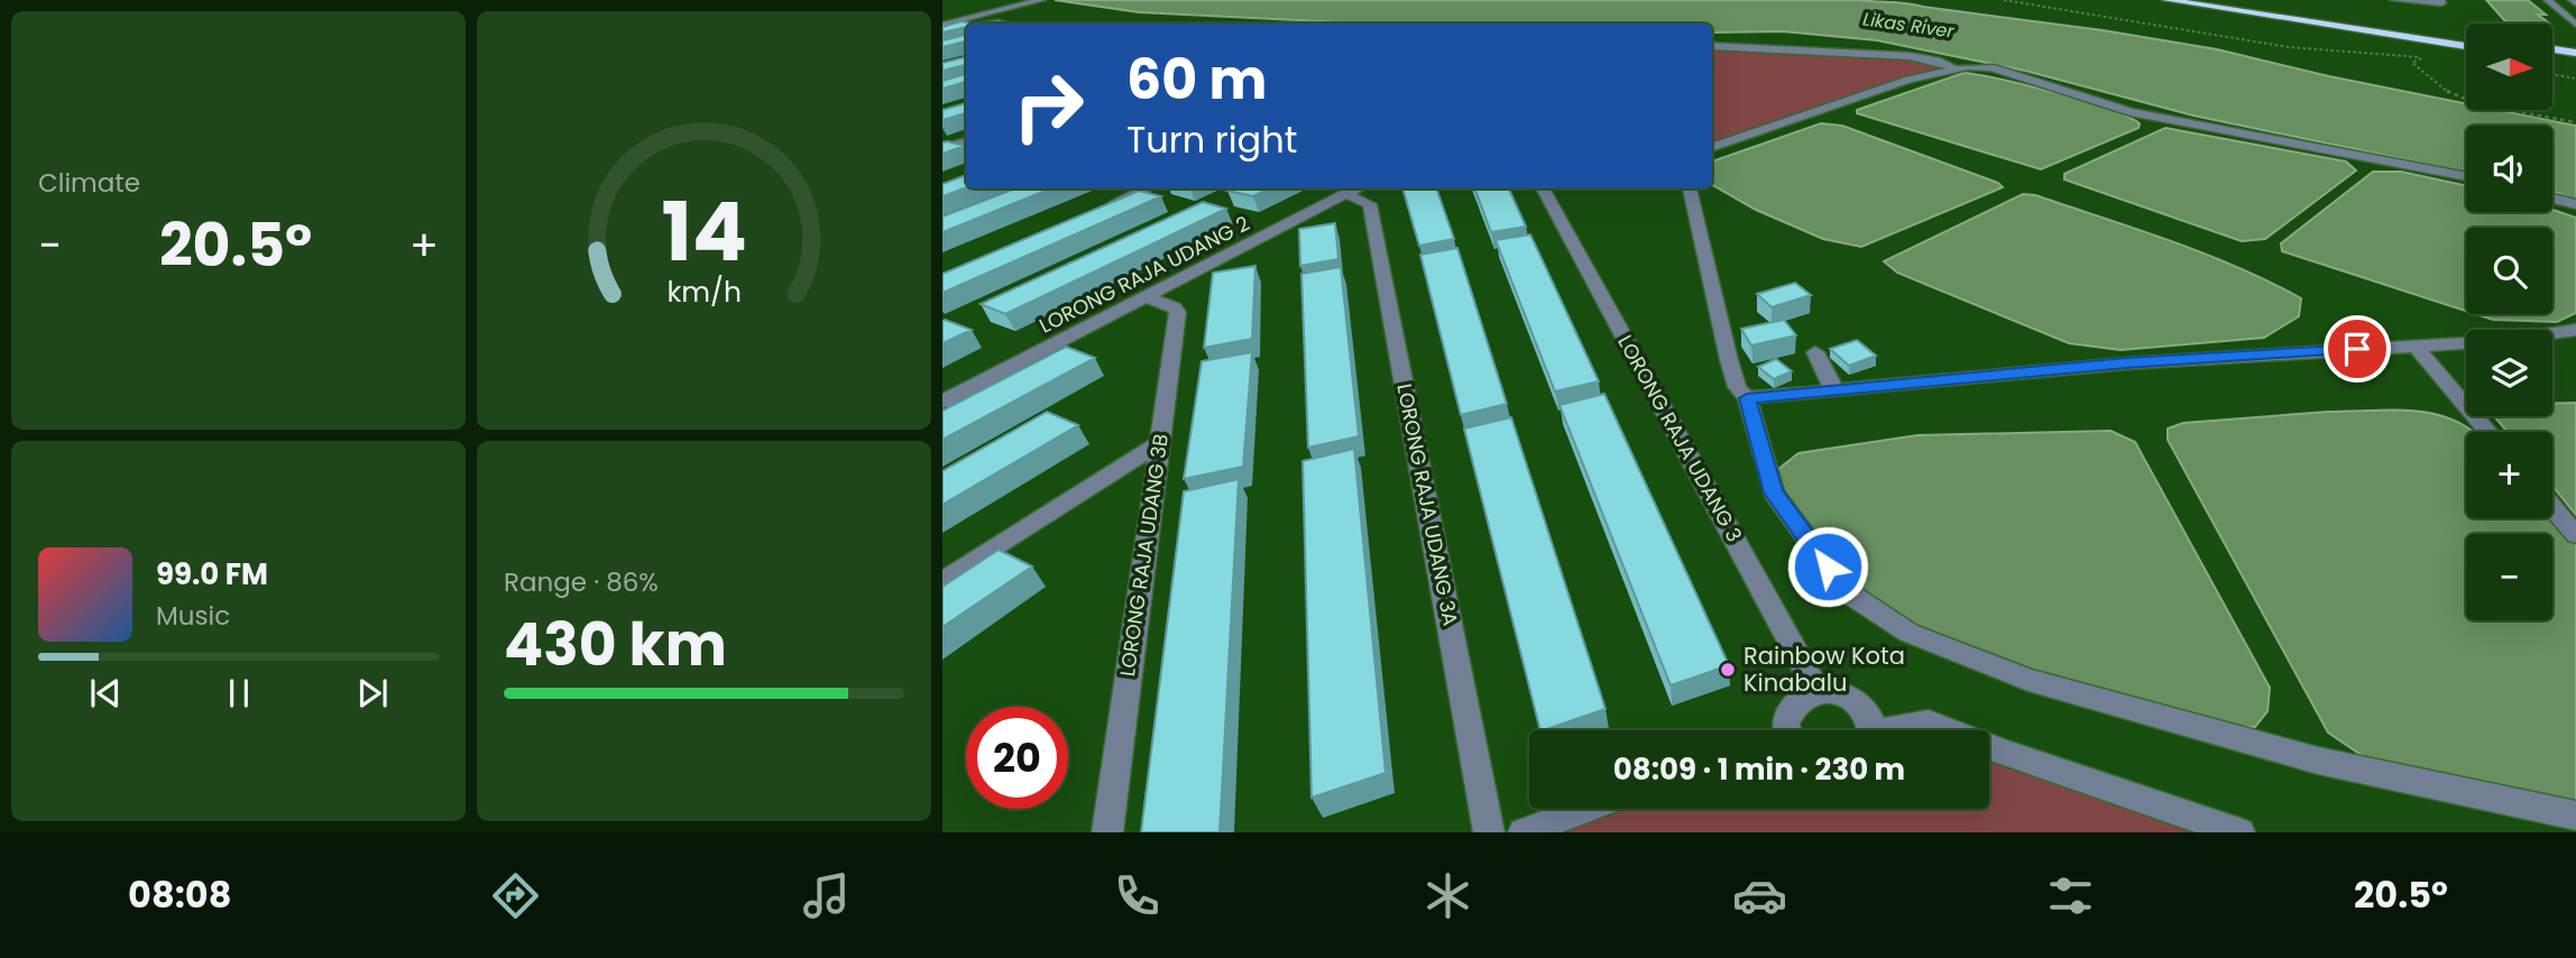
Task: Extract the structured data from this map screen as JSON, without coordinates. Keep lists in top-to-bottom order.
{
  "streets": {
    "street": [
      "LORONG RAJA UDANG 2",
      "LORONG RAJA UDANG 3",
      "LORONG RAJA UDANG 3A",
      "LORONG RAJA UDANG 3B"
    ]
  },
  "crossings": [
    ["LORONG RAJA UDANG 2", "LORONG RAJA UDANG 3A"],
    ["LORONG RAJA UDANG 2", "LORONG RAJA UDANG 3B"]
  ],
  "water": ["Likas River"],
  "places": ["Rainbow Kota Kinabalu"],
  "north": "right",
  "page": {
    "tile": [
      "Climate",
      ["Range · 86%", "430 km"]
    ],
    "map_buttons": ["+", "−"],
    "turn": ["60 m", "Turn right"],
    "heat": ["−", "20.5°", "+"],
    "song": ["99.0 FM", "Music"],
    "limit": "20",
    "trip": "08:09 · 1 min · 230 m",
    "tabs": ["08:08", "20.5°"],
    "gauge": ["14", "km/h"]
  }
}
